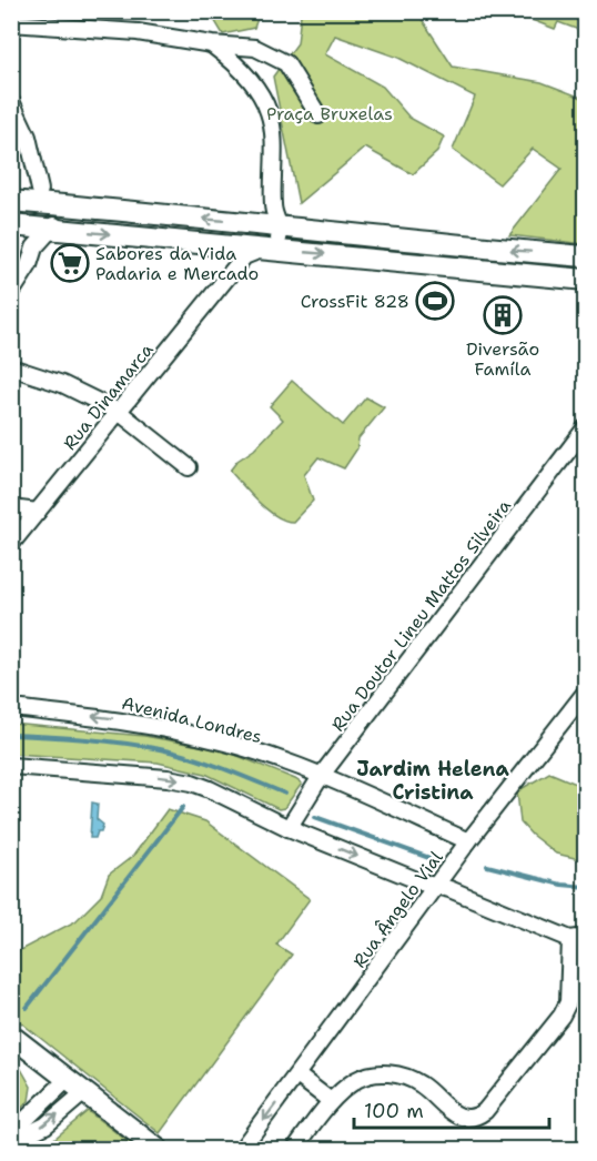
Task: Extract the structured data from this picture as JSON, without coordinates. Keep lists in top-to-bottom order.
{
  "streets": {
    "street": [
      "Rua Dinamarca",
      "Rua Doutor Lineu Mattos Silveira",
      "Avenida Londres",
      "Rua Ângelo Vial"
    ]
  },
  "crossings": [
    ["Rua Doutor Lineu Mattos Silveira", "Avenida Londres"],
    ["Avenida Londres", "Rua Ângelo Vial"]
  ],
  "districts": ["Jardim Helena Cristina"],
  "parks": ["Praça Bruxelas"],
  "places": {
    "supermarket": ["Sabores da Vida Padaria e Mercado"],
    "sports": ["CrossFit 828"],
    "building": ["Diversão Famíla"]
  },
  "scale_bar": "100 m"
}
